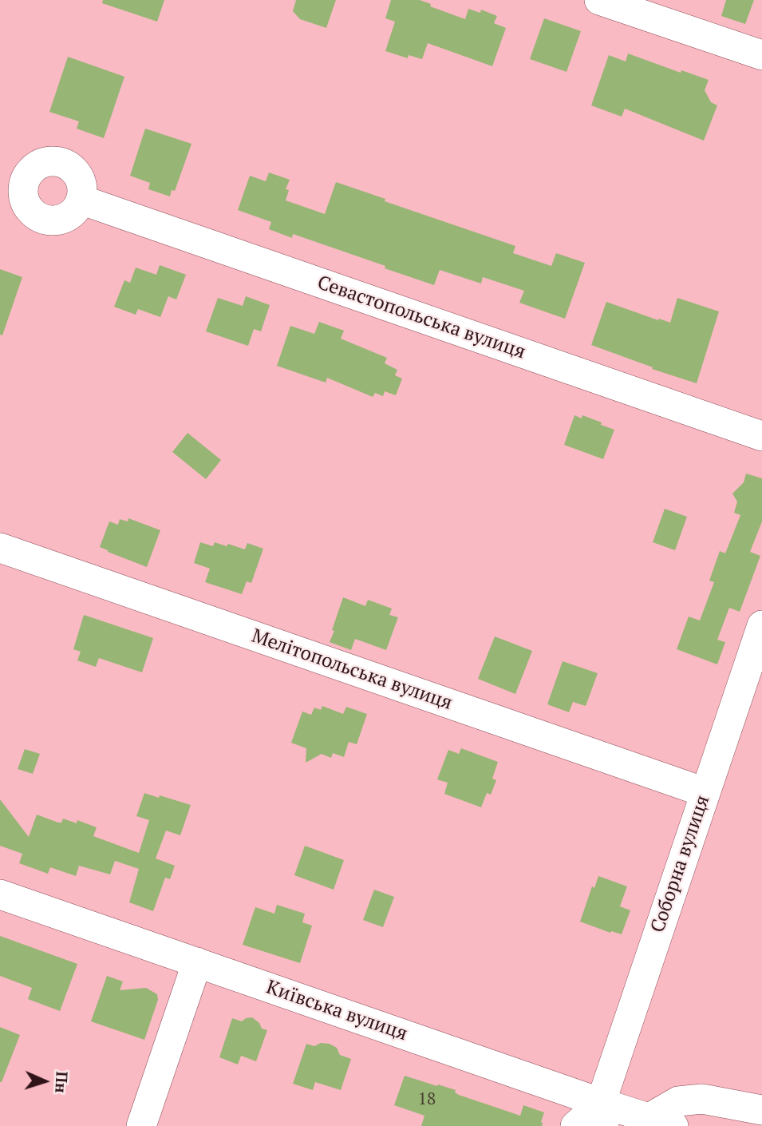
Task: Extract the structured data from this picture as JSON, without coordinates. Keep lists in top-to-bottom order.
{
  "streets": {
    "street": [
      "Севастопольська вулиця",
      "Мелітопольська вулиця",
      "Соборна вулиця",
      "Київська вулиця"
    ]
  },
  "crossings": [
    ["Мелітопольська вулиця", "Соборна вулиця"],
    ["Соборна вулиця", "Київська вулиця"]
  ],
  "house_numbers": ["18"],
  "north": "right"
}
